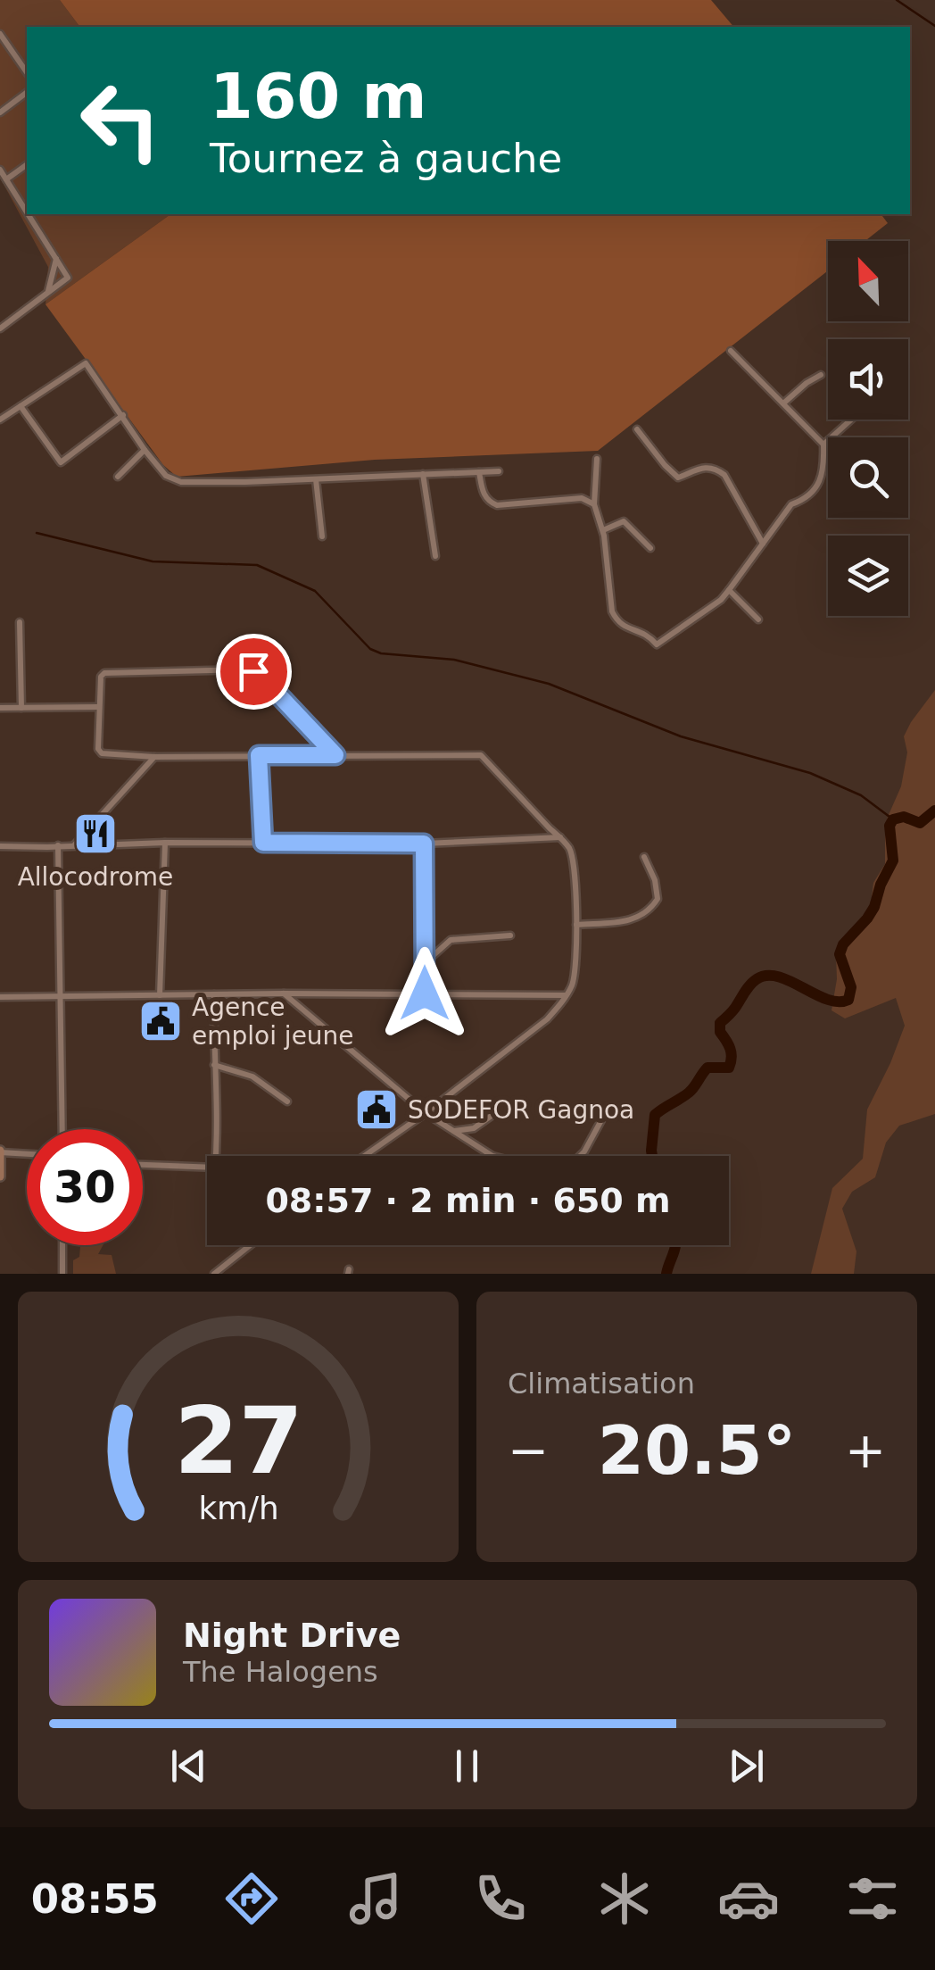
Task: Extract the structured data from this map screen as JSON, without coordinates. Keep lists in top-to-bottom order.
{
  "places": {
    "restaurant": ["Allocodrome"],
    "public building": ["Agence emploi jeune", "SODEFOR Gagnoa"]
  },
  "north": "top left",
  "page": {
    "turn": ["160 m", "Tournez à gauche"],
    "limit": "30",
    "trip": "08:57 · 2 min · 650 m",
    "tile": "Climatisation",
    "heat": ["−", "20.5°", "+"],
    "song": ["Night Drive", "The Halogens"],
    "tabs": "08:55",
    "gauge": ["27", "km/h"]
  }
}
